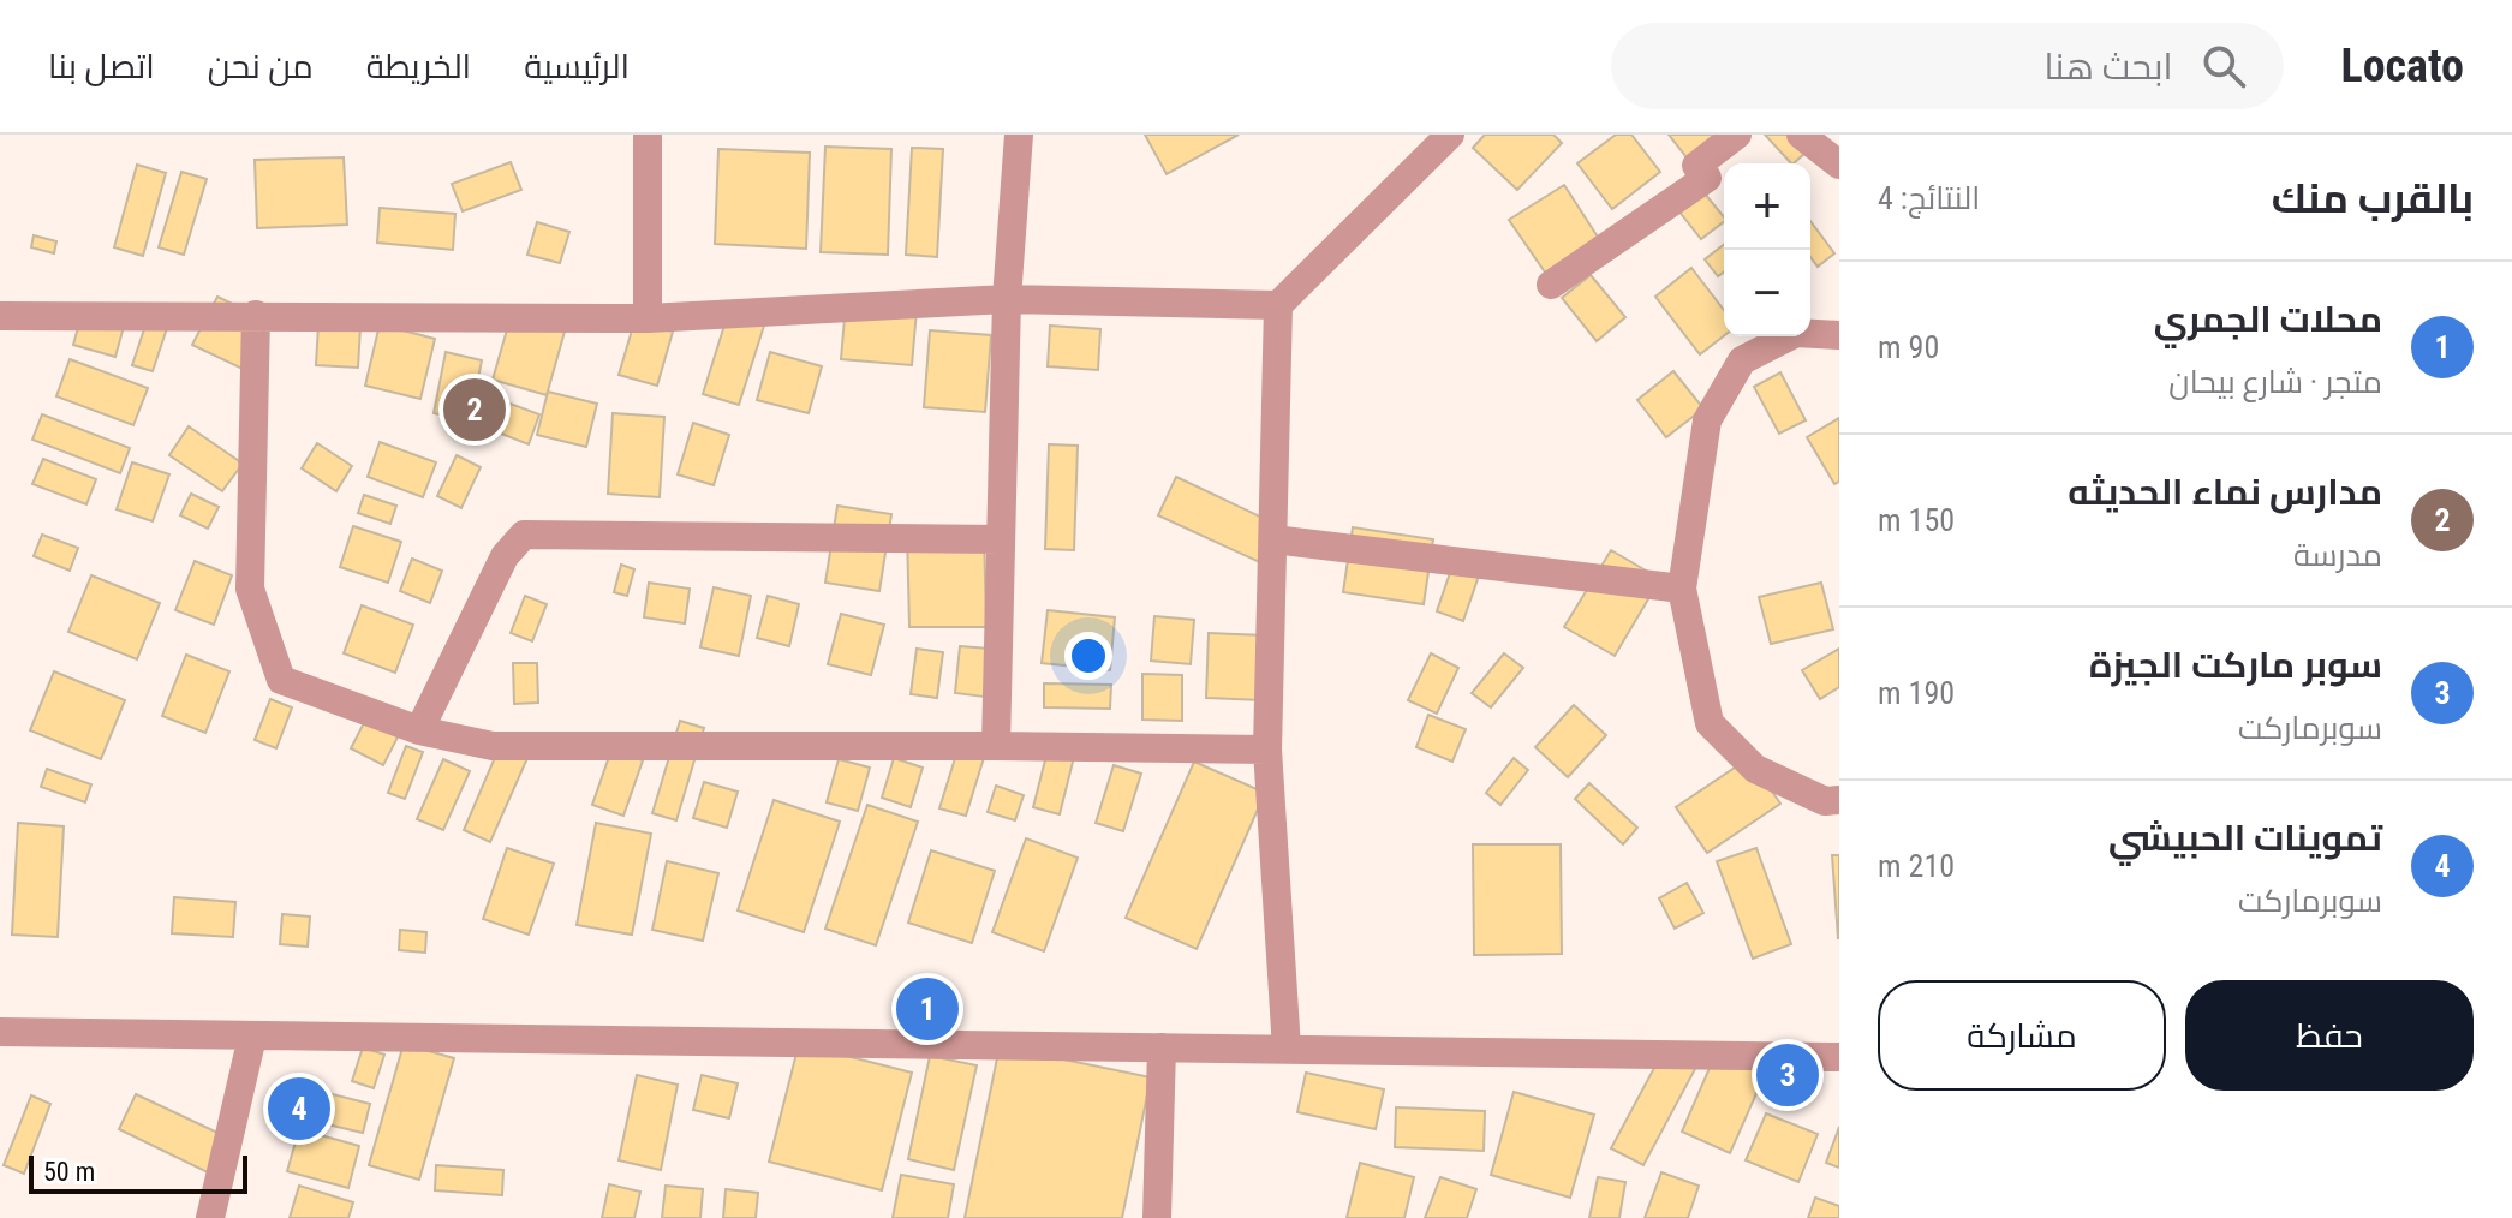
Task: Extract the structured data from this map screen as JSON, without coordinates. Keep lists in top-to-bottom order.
{
  "scale_bar": "50 m",
  "page": {
    "header": "Locato",
    "search": "ابحث هنا",
    "nav": [
      "الرئيسية",
      "الخريطة",
      "من نحن",
      "اتصل بنا"
    ],
    "heading": ["بالقرب منك", "النتائج: 4"],
    "map_buttons": ["+", "−"],
    "list": [
      {
        "mark": "1",
        "name": "محلات الجمري",
        "note": "متجر · شارع بيحان",
        "value": "90 m"
      },
      {
        "mark": "2",
        "name": "مدارس نماء الحديثه",
        "note": "مدرسة",
        "value": "150 m"
      },
      {
        "mark": "3",
        "name": "سوبر ماركت الجيزة",
        "note": "سوبرماركت",
        "value": "190 m"
      },
      {
        "mark": "4",
        "name": "تموينات الحبيشي",
        "note": "سوبرماركت",
        "value": "210 m"
      }
    ],
    "pins": [
      "2",
      "1",
      "3",
      "4"
    ],
    "buttons": ["حفظ", "مشاركة"],
    "scale": "50 m"
  }
}
